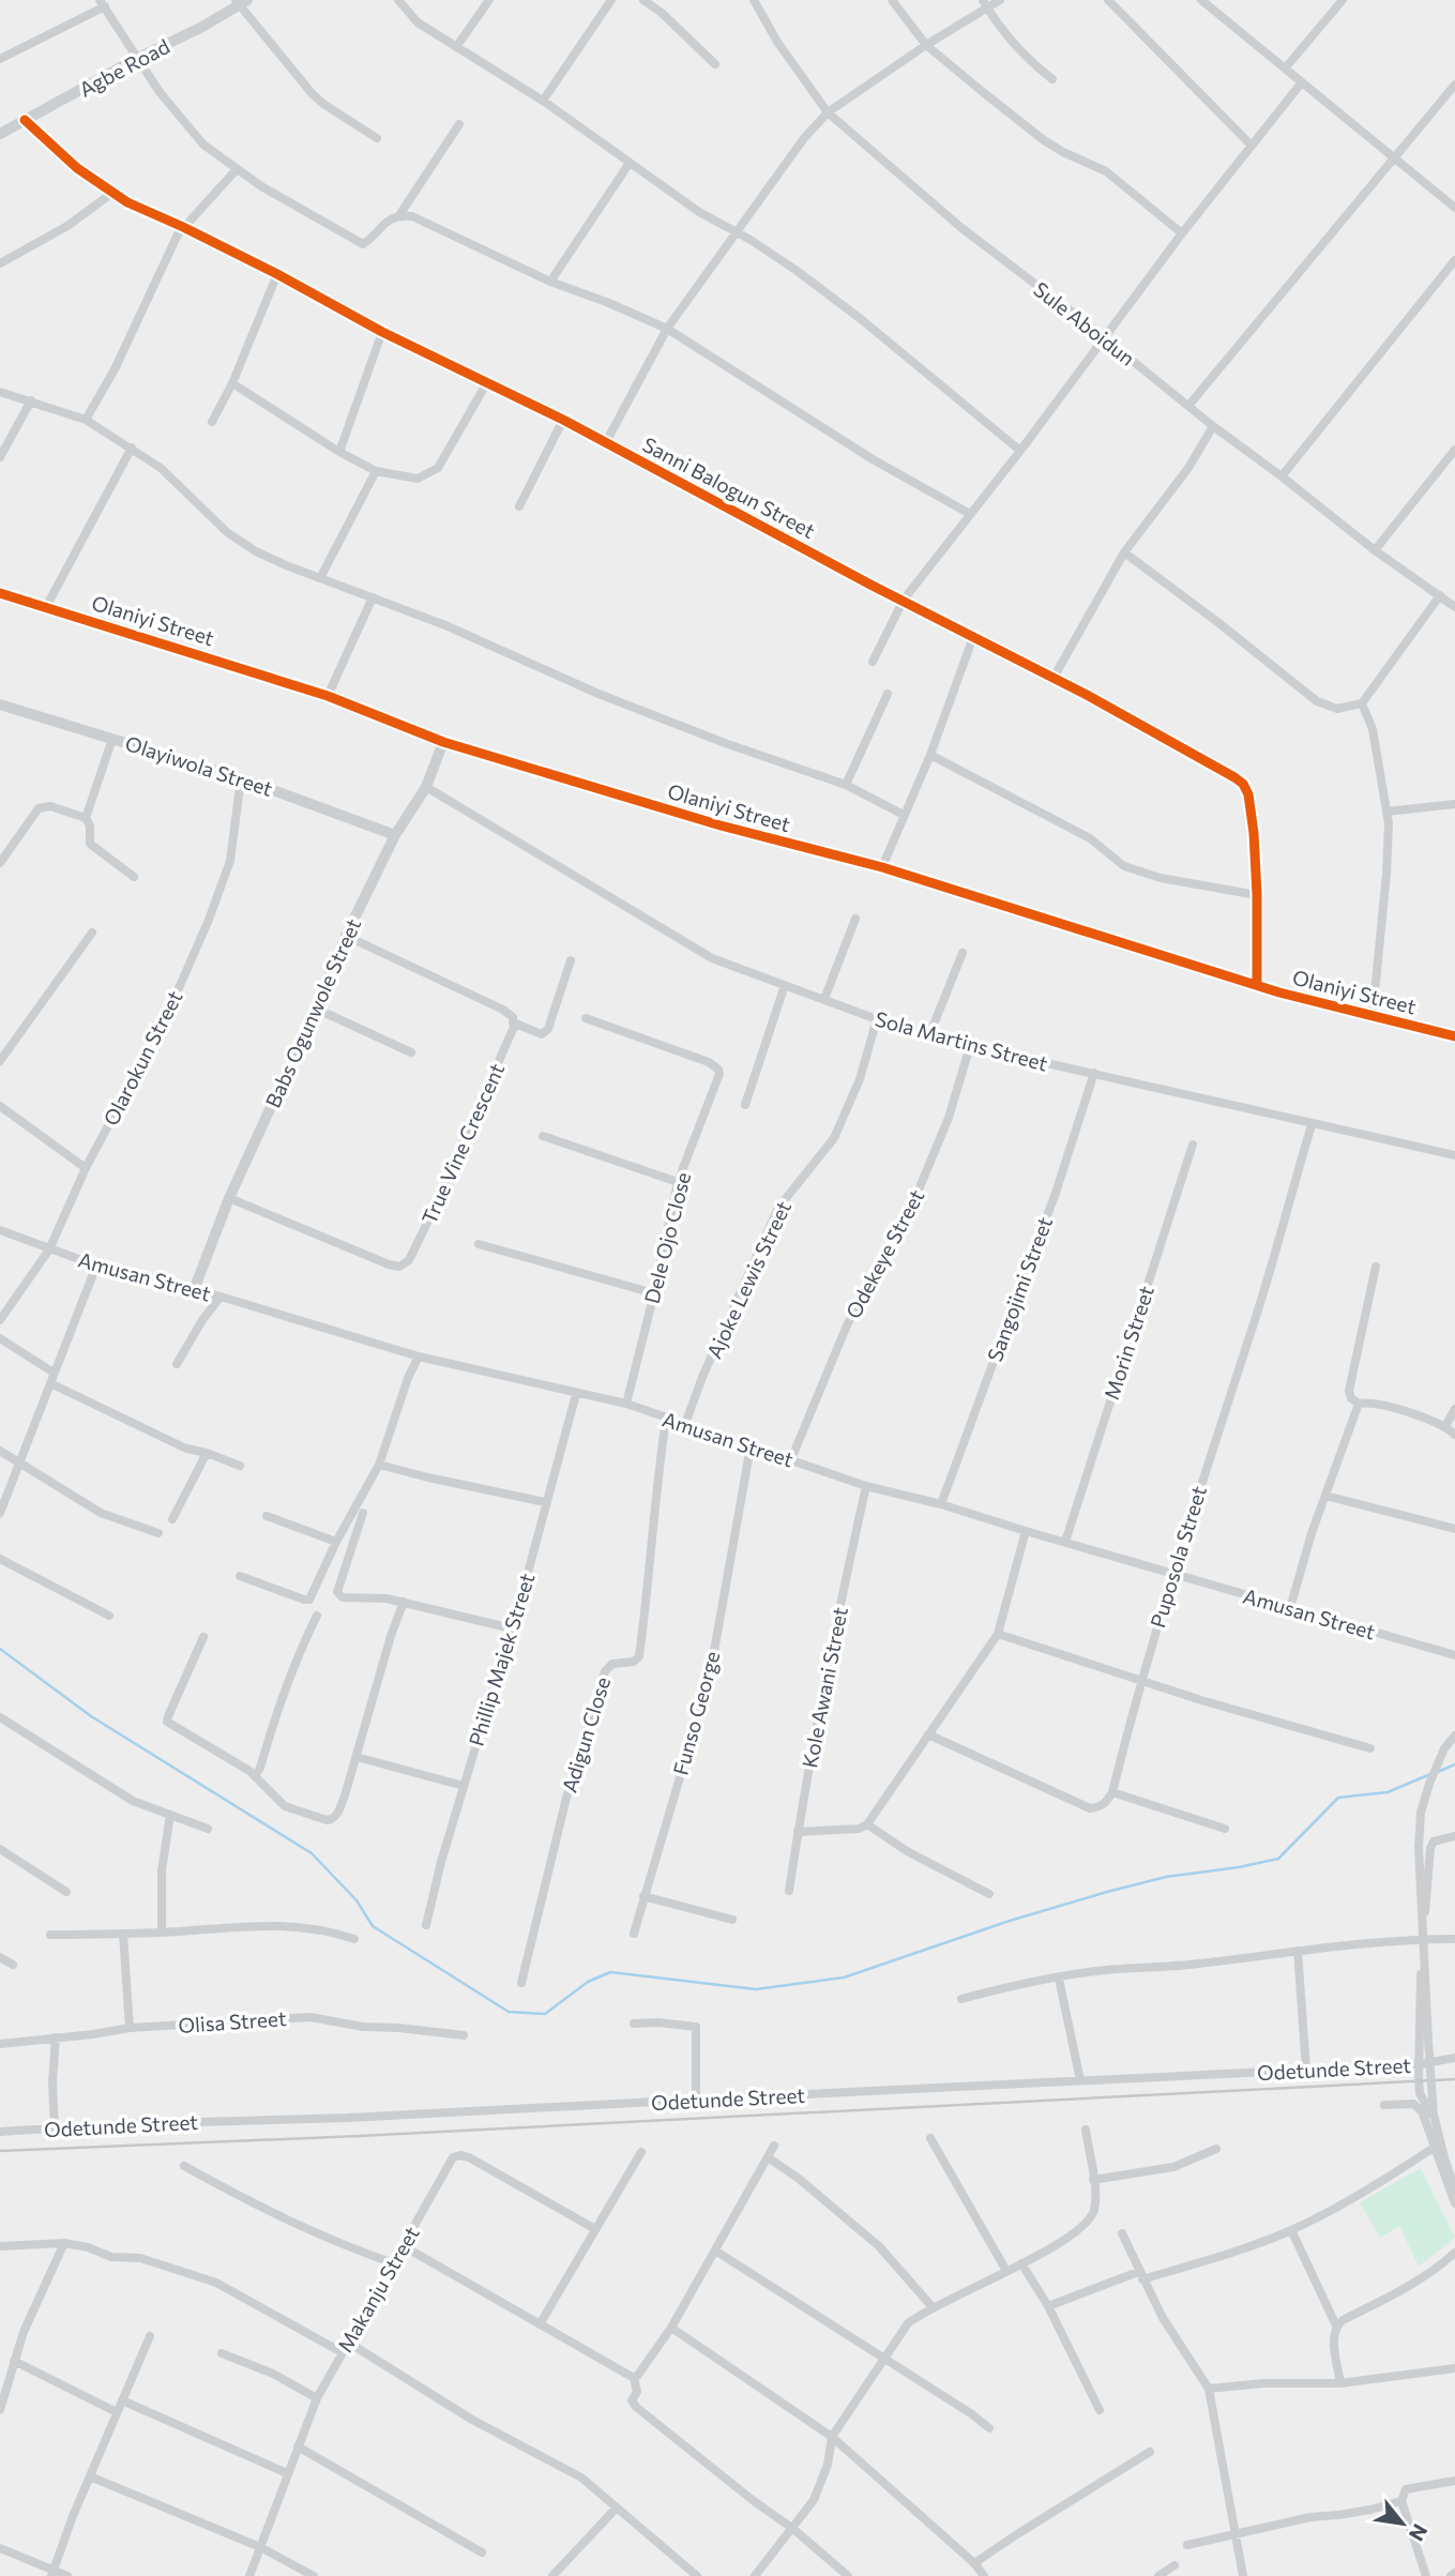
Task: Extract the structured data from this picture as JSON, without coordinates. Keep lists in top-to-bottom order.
{
  "streets": {
    "street": [
      "Agbe Road",
      "Sule Aboidun",
      "Sanni Balogun Street",
      "Olaniyi Street",
      "Olayiwola Street",
      "Babs Ogunwole Street",
      "Sola Martins Street",
      "Olarokun Street",
      "True Vine Crescent",
      "Dele Ojo Close",
      "Odekeye Street",
      "Amusan Street",
      "Ajoke Lewis Street",
      "Sangojimi Street",
      "Morin Street",
      "Puposola Street",
      "Phillip Majek Street",
      "Kole Awani Street",
      "Funso George",
      "Adigun Close",
      "Olisa Street",
      "Odetunde Street",
      "Makanju Street"
    ]
  },
  "crossings": [
    ["Agbe Road", "Sanni Balogun Street"],
    ["Sanni Balogun Street", "Olaniyi Street"],
    ["Olaniyi Street", "Babs Ogunwole Street"],
    ["Olayiwola Street", "Babs Ogunwole Street"],
    ["Olayiwola Street", "Olarokun Street"],
    ["Babs Ogunwole Street", "Sola Martins Street"],
    ["Babs Ogunwole Street", "True Vine Crescent"],
    ["Babs Ogunwole Street", "Amusan Street"],
    ["Sola Martins Street", "Odekeye Street"],
    ["Sola Martins Street", "Ajoke Lewis Street"],
    ["Sola Martins Street", "Sangojimi Street"],
    ["Sola Martins Street", "Puposola Street"],
    ["Olarokun Street", "Amusan Street"],
    ["Dele Ojo Close", "Amusan Street"],
    ["Odekeye Street", "Amusan Street"],
    ["Amusan Street", "Ajoke Lewis Street"],
    ["Amusan Street", "Sangojimi Street"],
    ["Amusan Street", "Morin Street"],
    ["Amusan Street", "Puposola Street"],
    ["Amusan Street", "Phillip Majek Street"],
    ["Amusan Street", "Kole Awani Street"],
    ["Amusan Street", "Funso George"],
    ["Amusan Street", "Adigun Close"]
  ],
  "north": "bottom right"
}
